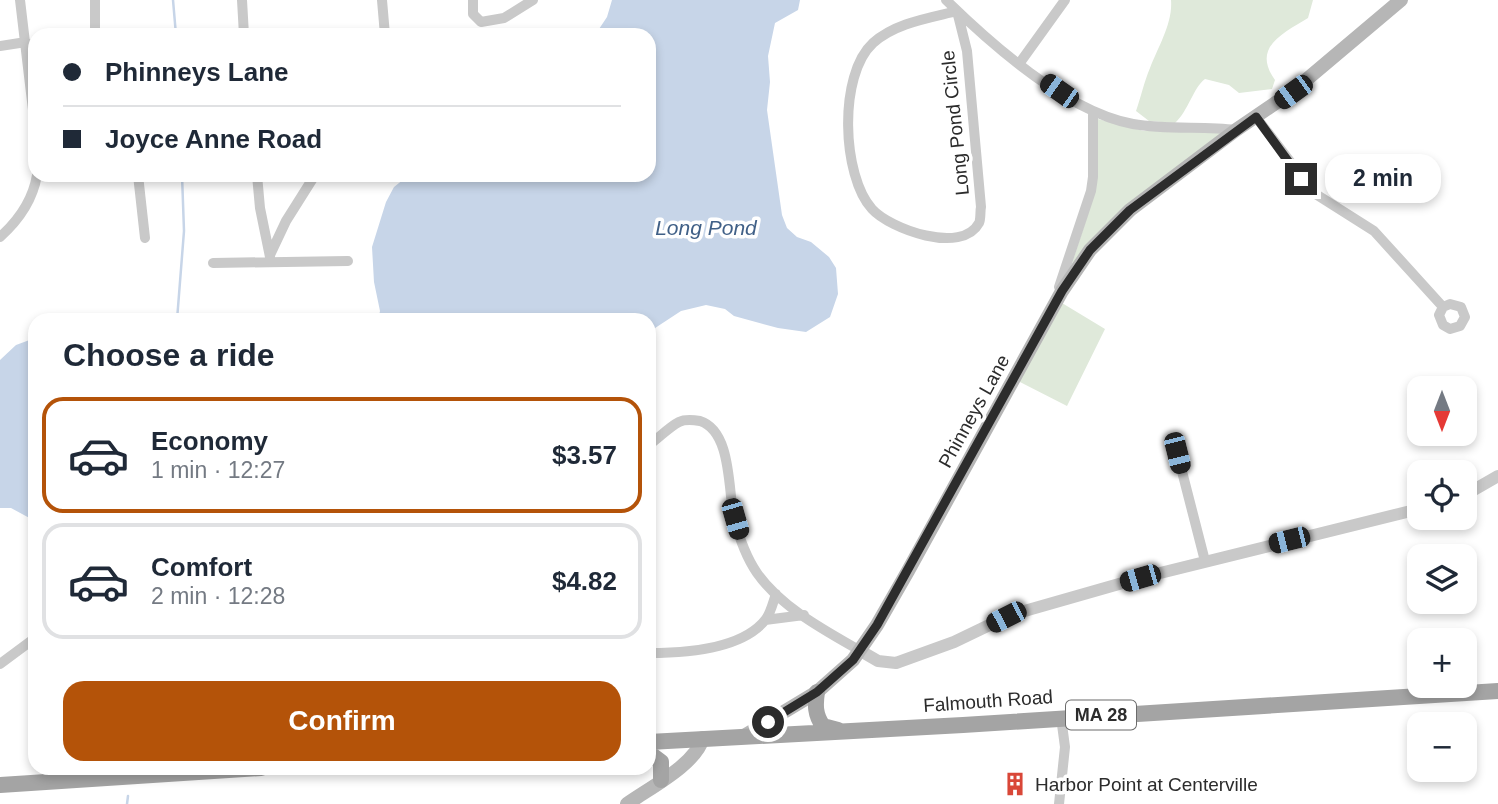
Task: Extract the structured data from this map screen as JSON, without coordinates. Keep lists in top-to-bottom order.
{
  "streets": {
    "main road": ["Phinneys Lane", "Falmouth Road", "MA 28"],
    "street": ["Long Pond Circle"]
  },
  "crossings": [
    ["Phinneys Lane", "Falmouth Road"]
  ],
  "water": ["Long Pond"],
  "places": {
    "building": ["Harbor Point at Centerville"]
  },
  "north": "bottom",
  "page": {
    "banner": ["Phinneys Lane", "Joyce Anne Road"],
    "bubble": "2 min",
    "heading": "Choose a ride",
    "map_buttons": ["+", "−"],
    "list": [
      {
        "name": "Economy",
        "note": "1 min · 12:27",
        "value": "$3.57"
      },
      {
        "name": "Comfort",
        "note": "2 min · 12:28",
        "value": "$4.82"
      }
    ],
    "buttons": "Confirm"
  }
}
